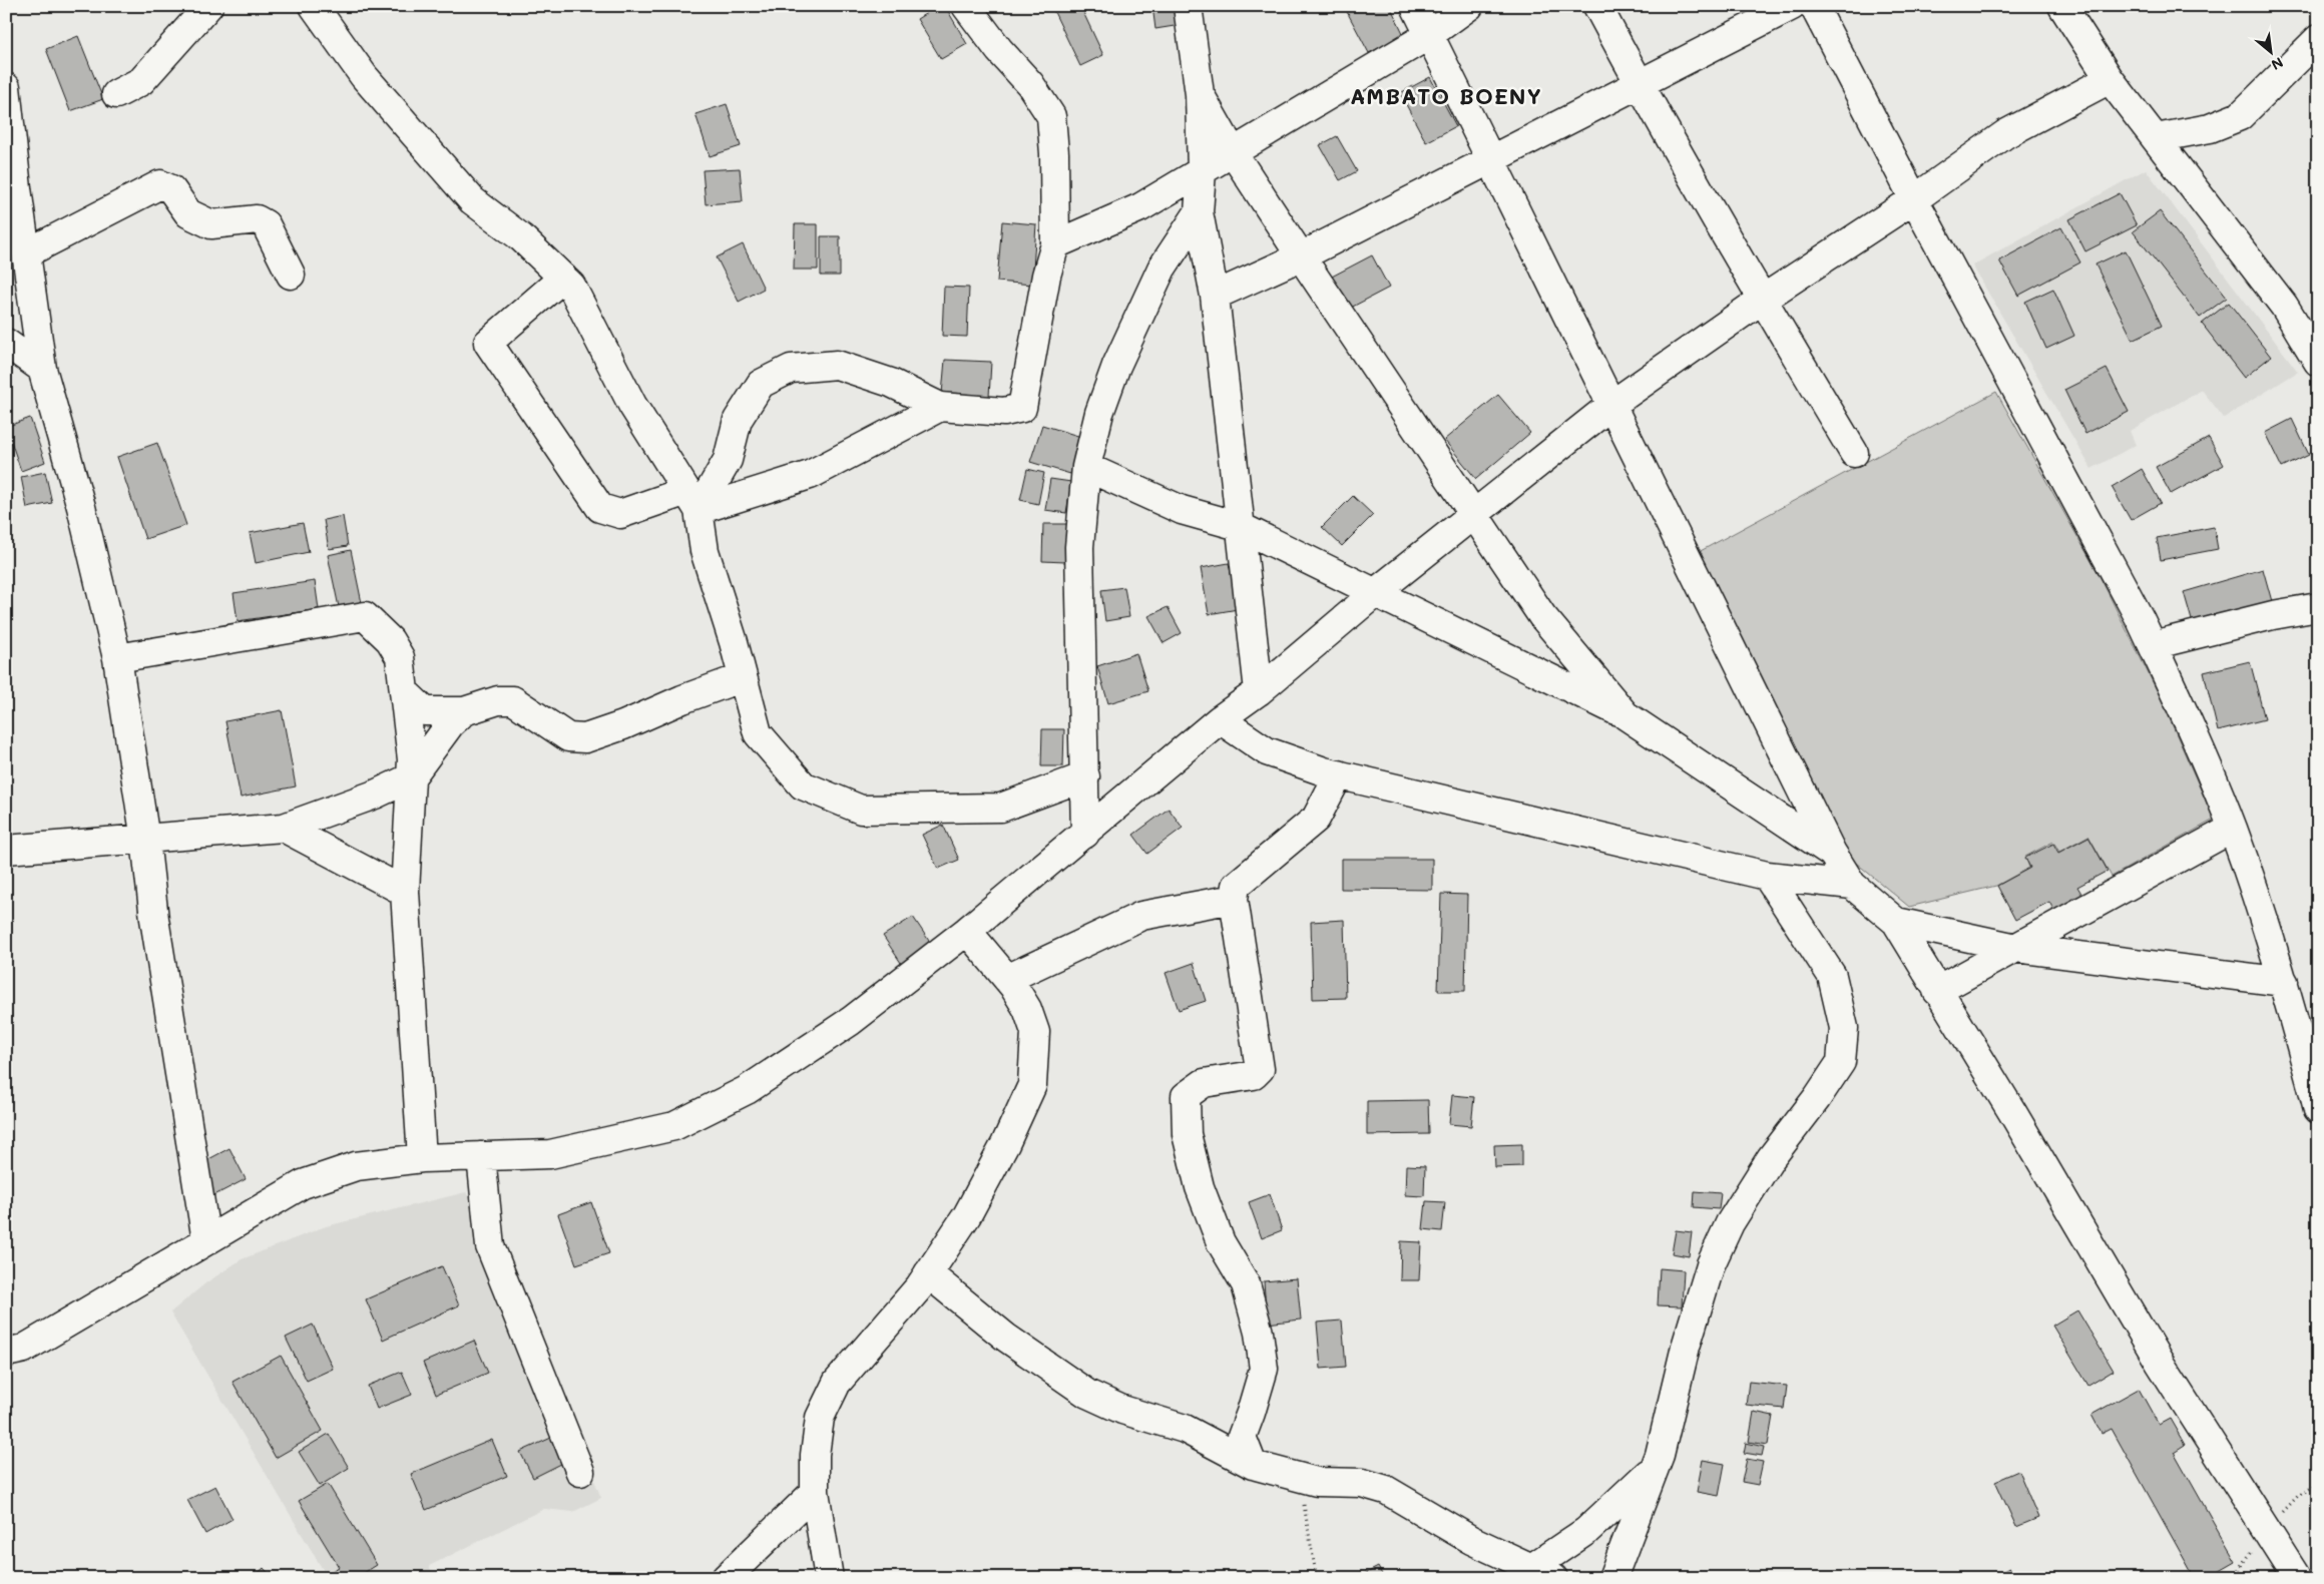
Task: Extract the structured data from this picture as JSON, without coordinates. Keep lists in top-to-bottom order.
{
  "districts": ["AMBATO BOENY"],
  "north": "bottom right"
}
